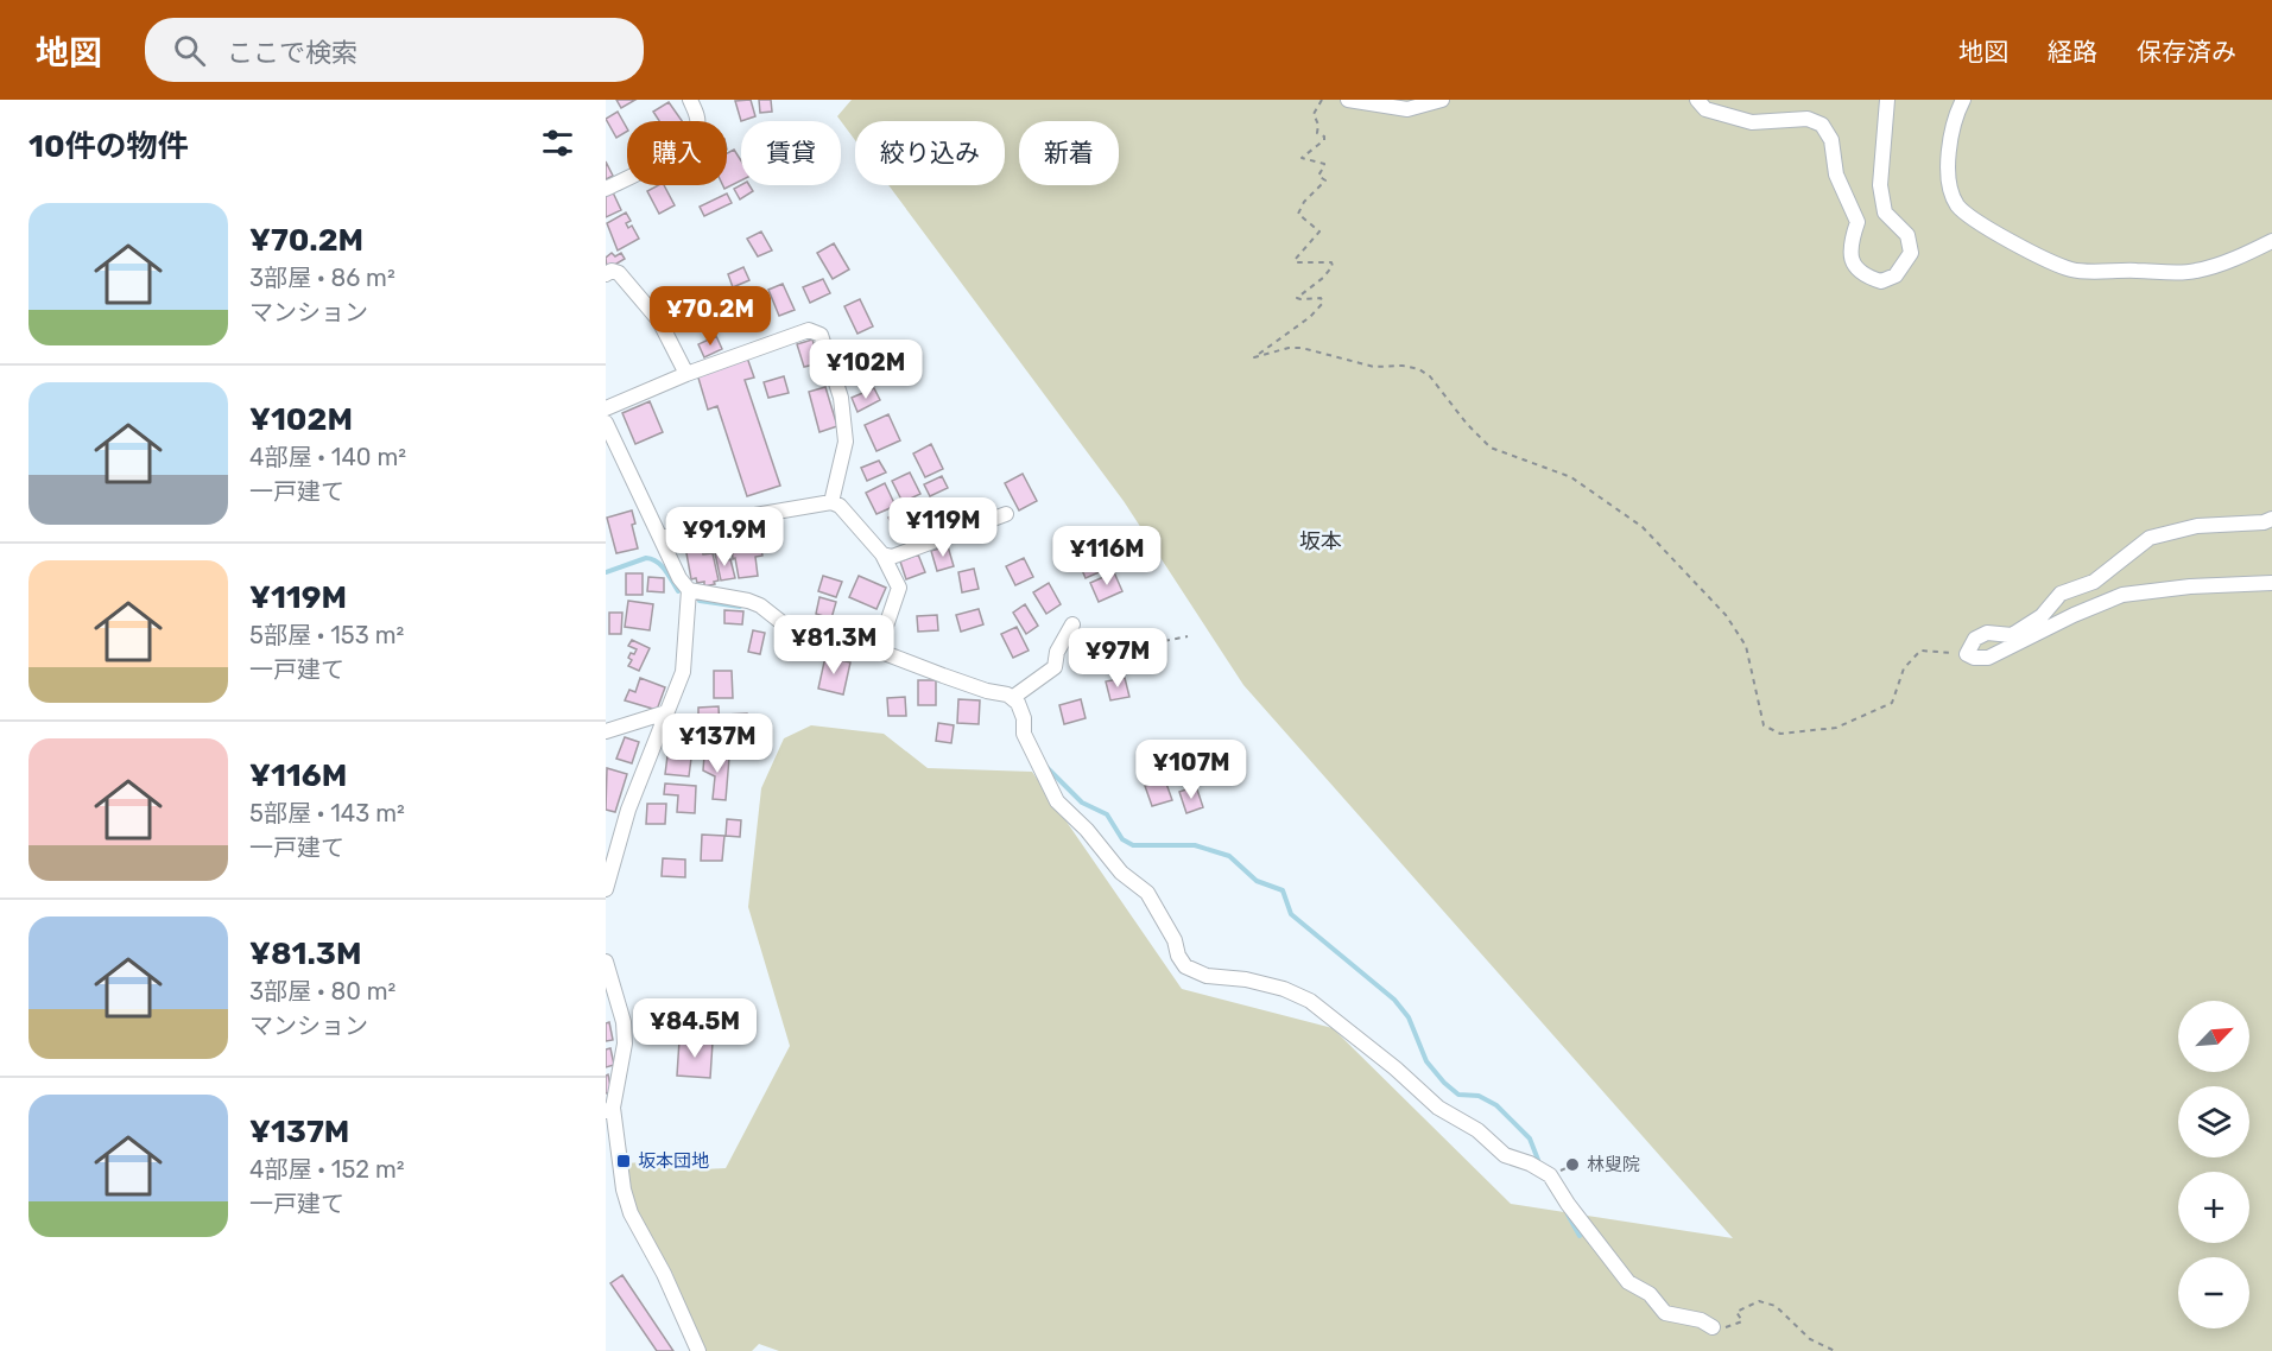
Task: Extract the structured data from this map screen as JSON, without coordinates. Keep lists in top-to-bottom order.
{
  "districts": ["坂本"],
  "places": {
    "transit": ["坂本団地"],
    "other": ["林叟院"]
  },
  "north": "top right",
  "page": {
    "header": "地図",
    "search": "ここで検索",
    "nav": ["地図", "経路", "保存済み"],
    "heading": "10件の物件",
    "chip": [
      "購入",
      "賃貸",
      "絞り込み",
      "新着"
    ],
    "list": [
      {
        "name": "¥70.2M",
        "note": "3部屋 · 86 m² · マンション"
      },
      {
        "name": "¥102M",
        "note": "4部屋 · 140 m² · 一戸建て"
      },
      {
        "name": "¥119M",
        "note": "5部屋 · 153 m² · 一戸建て"
      },
      {
        "name": "¥116M",
        "note": "5部屋 · 143 m² · 一戸建て"
      },
      {
        "name": "¥81.3M",
        "note": "3部屋 · 80 m² · マンション"
      },
      {
        "name": "¥137M",
        "note": "4部屋 · 152 m² · 一戸建て"
      }
    ],
    "price": [
      "¥70.2M",
      "¥102M",
      "¥119M",
      "¥91.9M",
      "¥116M",
      "¥81.3M",
      "¥97M",
      "¥137M",
      "¥107M",
      "¥84.5M"
    ],
    "map_buttons": ["+", "−"]
  }
}
